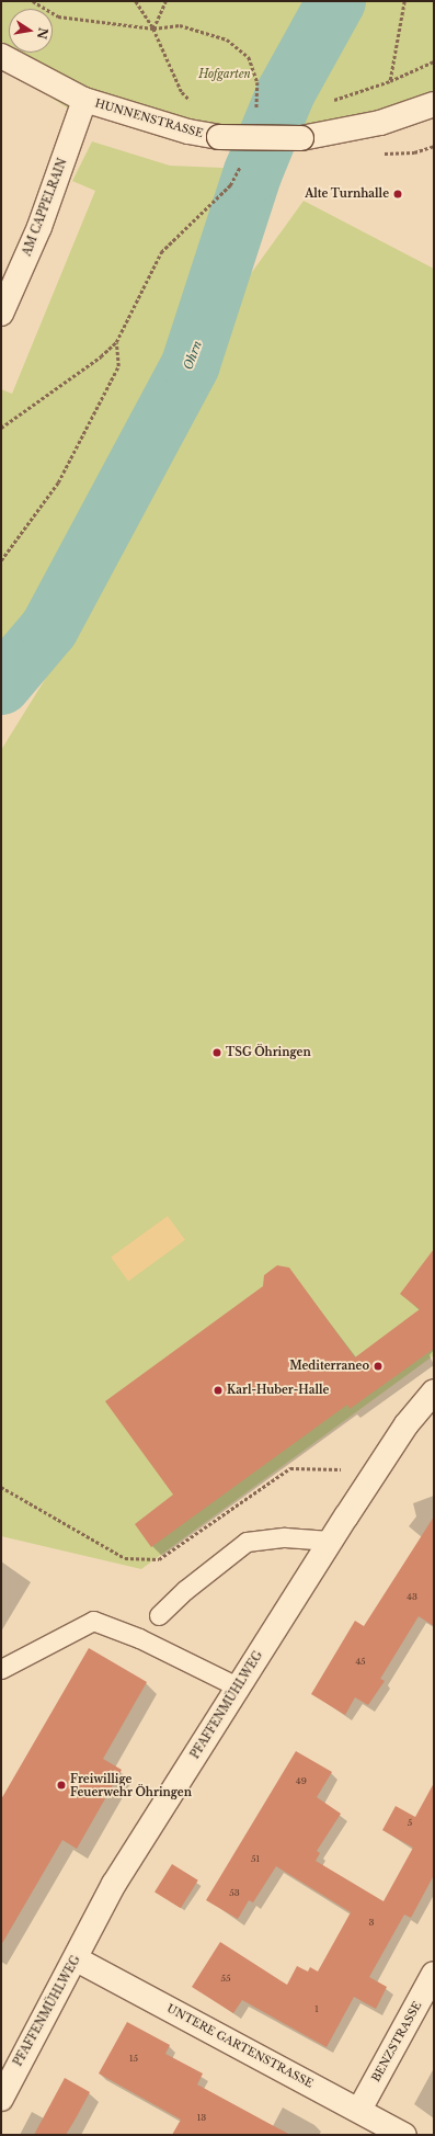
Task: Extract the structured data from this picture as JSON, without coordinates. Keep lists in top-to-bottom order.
{
  "streets": {
    "street": [
      "HUNNENSTRASSE",
      "AM CAPPELRAIN",
      "PFAFFENMÜHLWEG",
      "BENZSTRASSE",
      "UNTERE GARTENSTRASSE"
    ]
  },
  "crossings": [
    ["HUNNENSTRASSE", "AM CAPPELRAIN"],
    ["PFAFFENMÜHLWEG", "UNTERE GARTENSTRASSE"],
    ["BENZSTRASSE", "UNTERE GARTENSTRASSE"]
  ],
  "water": ["Ohrn"],
  "parks": ["Hofgarten"],
  "places": [
    "Alte Turnhalle",
    "TSG Öhringen",
    "Mediterraneo",
    "Karl-Huber-Halle",
    "Freiwillige Feuerwehr Öhringen"
  ],
  "house_numbers": [
    "43",
    "45",
    "49",
    "5",
    "51",
    "53",
    "3",
    "55",
    "1",
    "15",
    "13"
  ],
  "north": "right"
}
